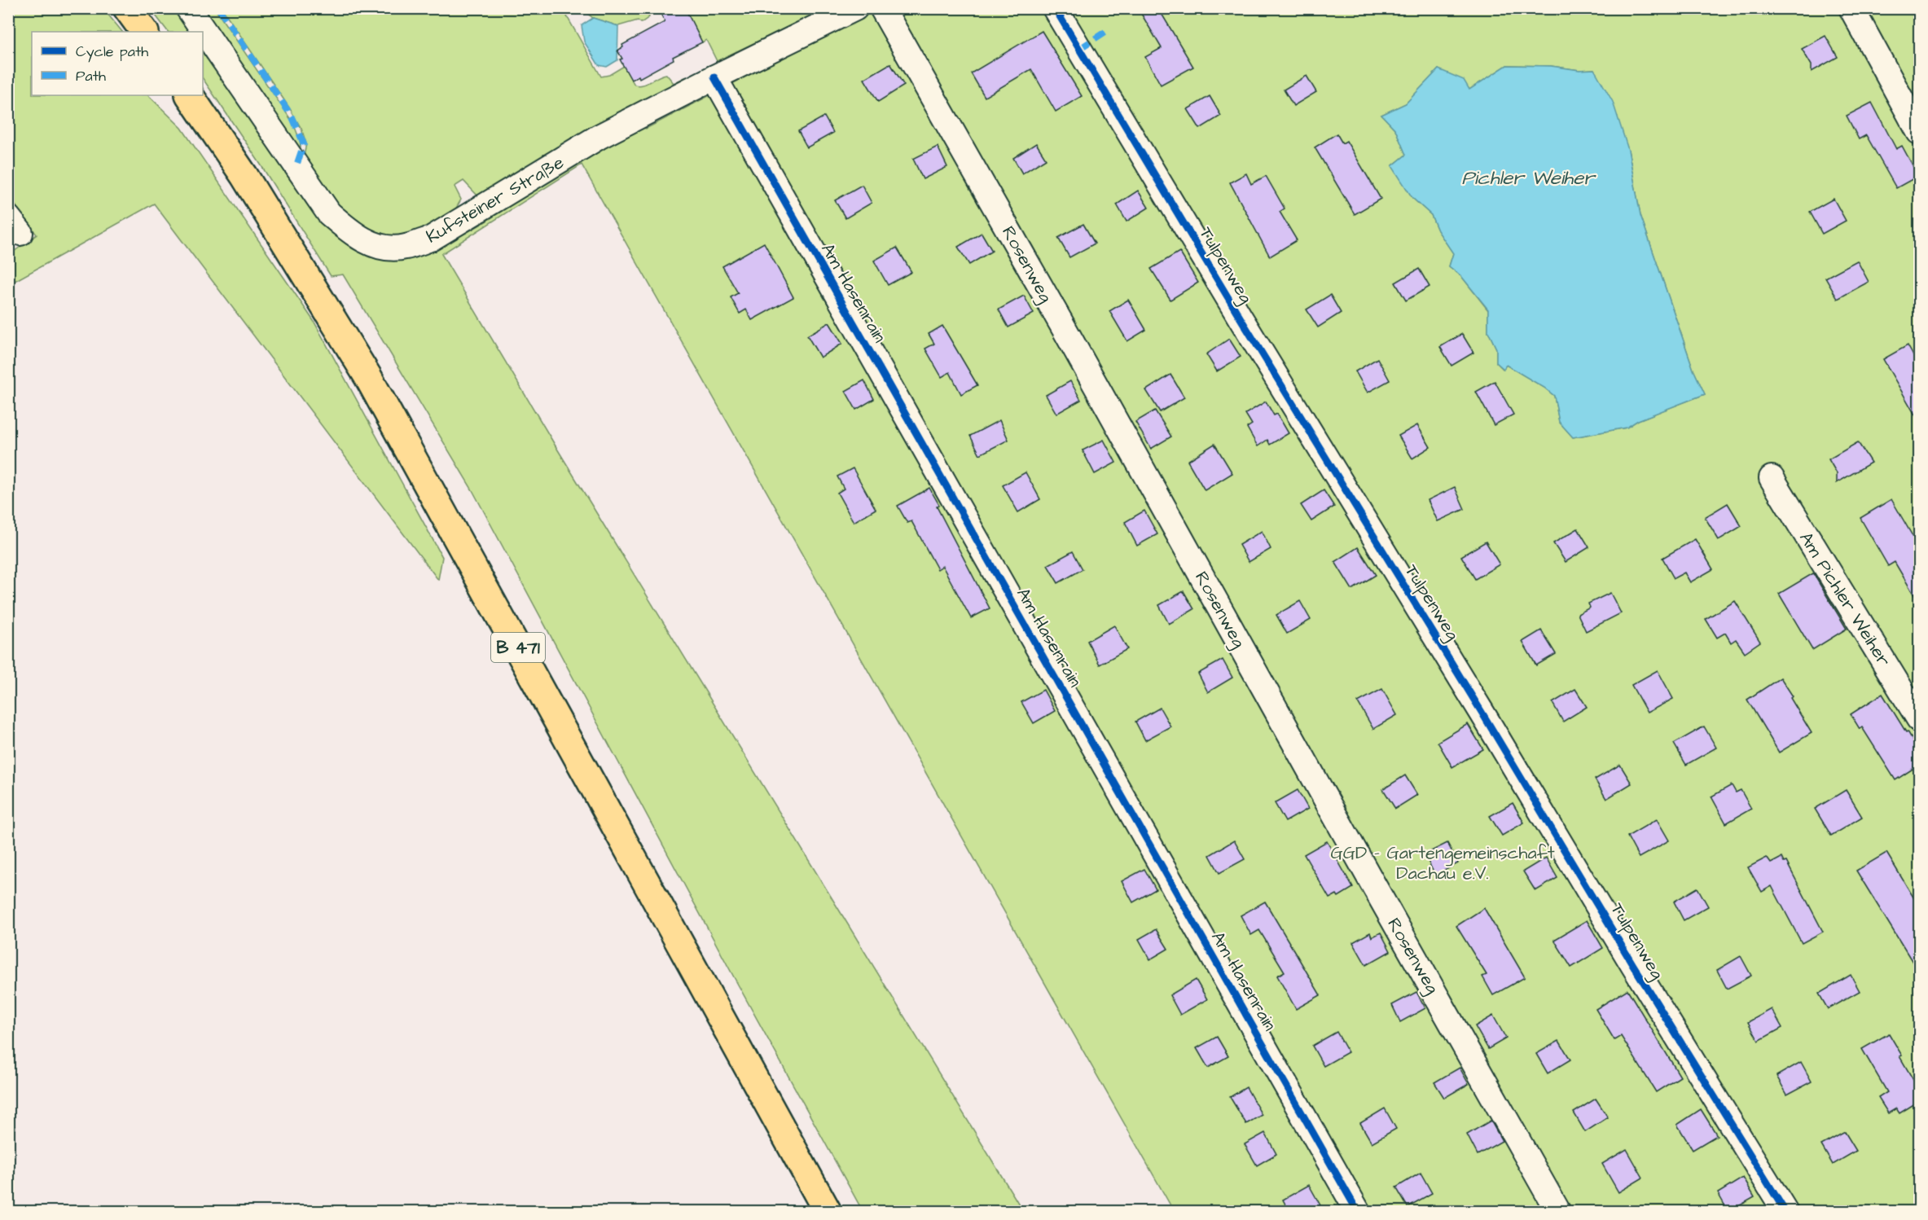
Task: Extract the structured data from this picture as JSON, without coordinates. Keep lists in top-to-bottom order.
{
  "streets": {
    "highway": ["B 471"],
    "street": [
      "Kufsteiner Straße",
      "Rosenweg",
      "Tulpenweg",
      "Am Hasenrain",
      "Am Pichler Weiher"
    ]
  },
  "crossings": [
    ["Kufsteiner Straße", "Am Hasenrain"]
  ],
  "water": ["Pichler Weiher"],
  "parks": ["GGD - Gartengemeinschaft Dachau e.V."],
  "legend": ["Cycle path", "Path"]
}
